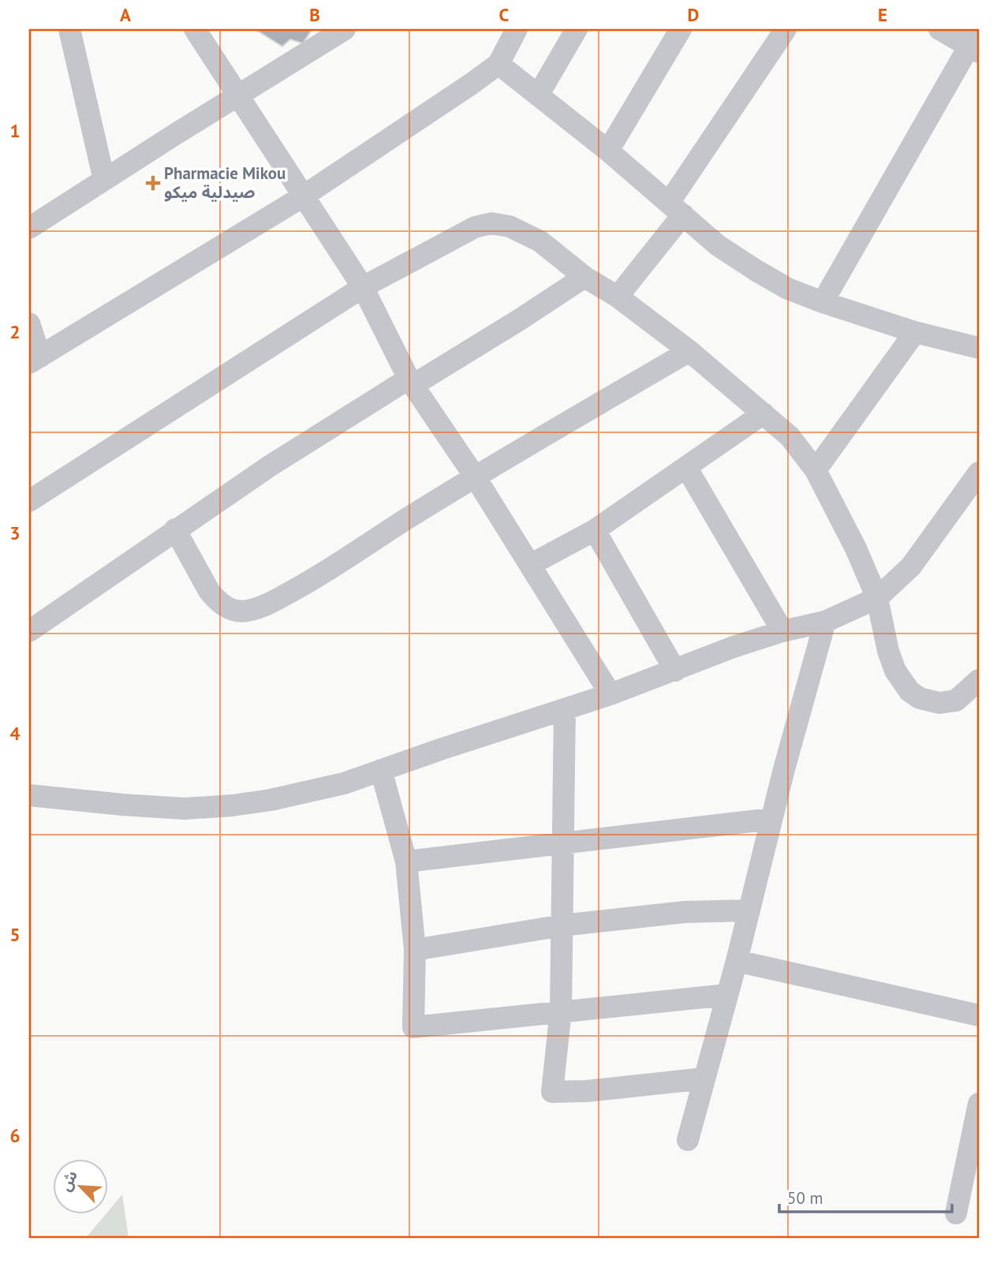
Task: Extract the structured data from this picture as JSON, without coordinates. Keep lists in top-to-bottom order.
{
  "places": {
    "health": ["Pharmacie Mikou صيدلية ميكو"]
  },
  "scale_bar": "50 m",
  "north": "top left",
  "grid": {
    "columns": [
      "A",
      "B",
      "C",
      "D",
      "E"
    ],
    "rows": [
      "1",
      "2",
      "3",
      "4",
      "5",
      "6"
    ]
  }
}
